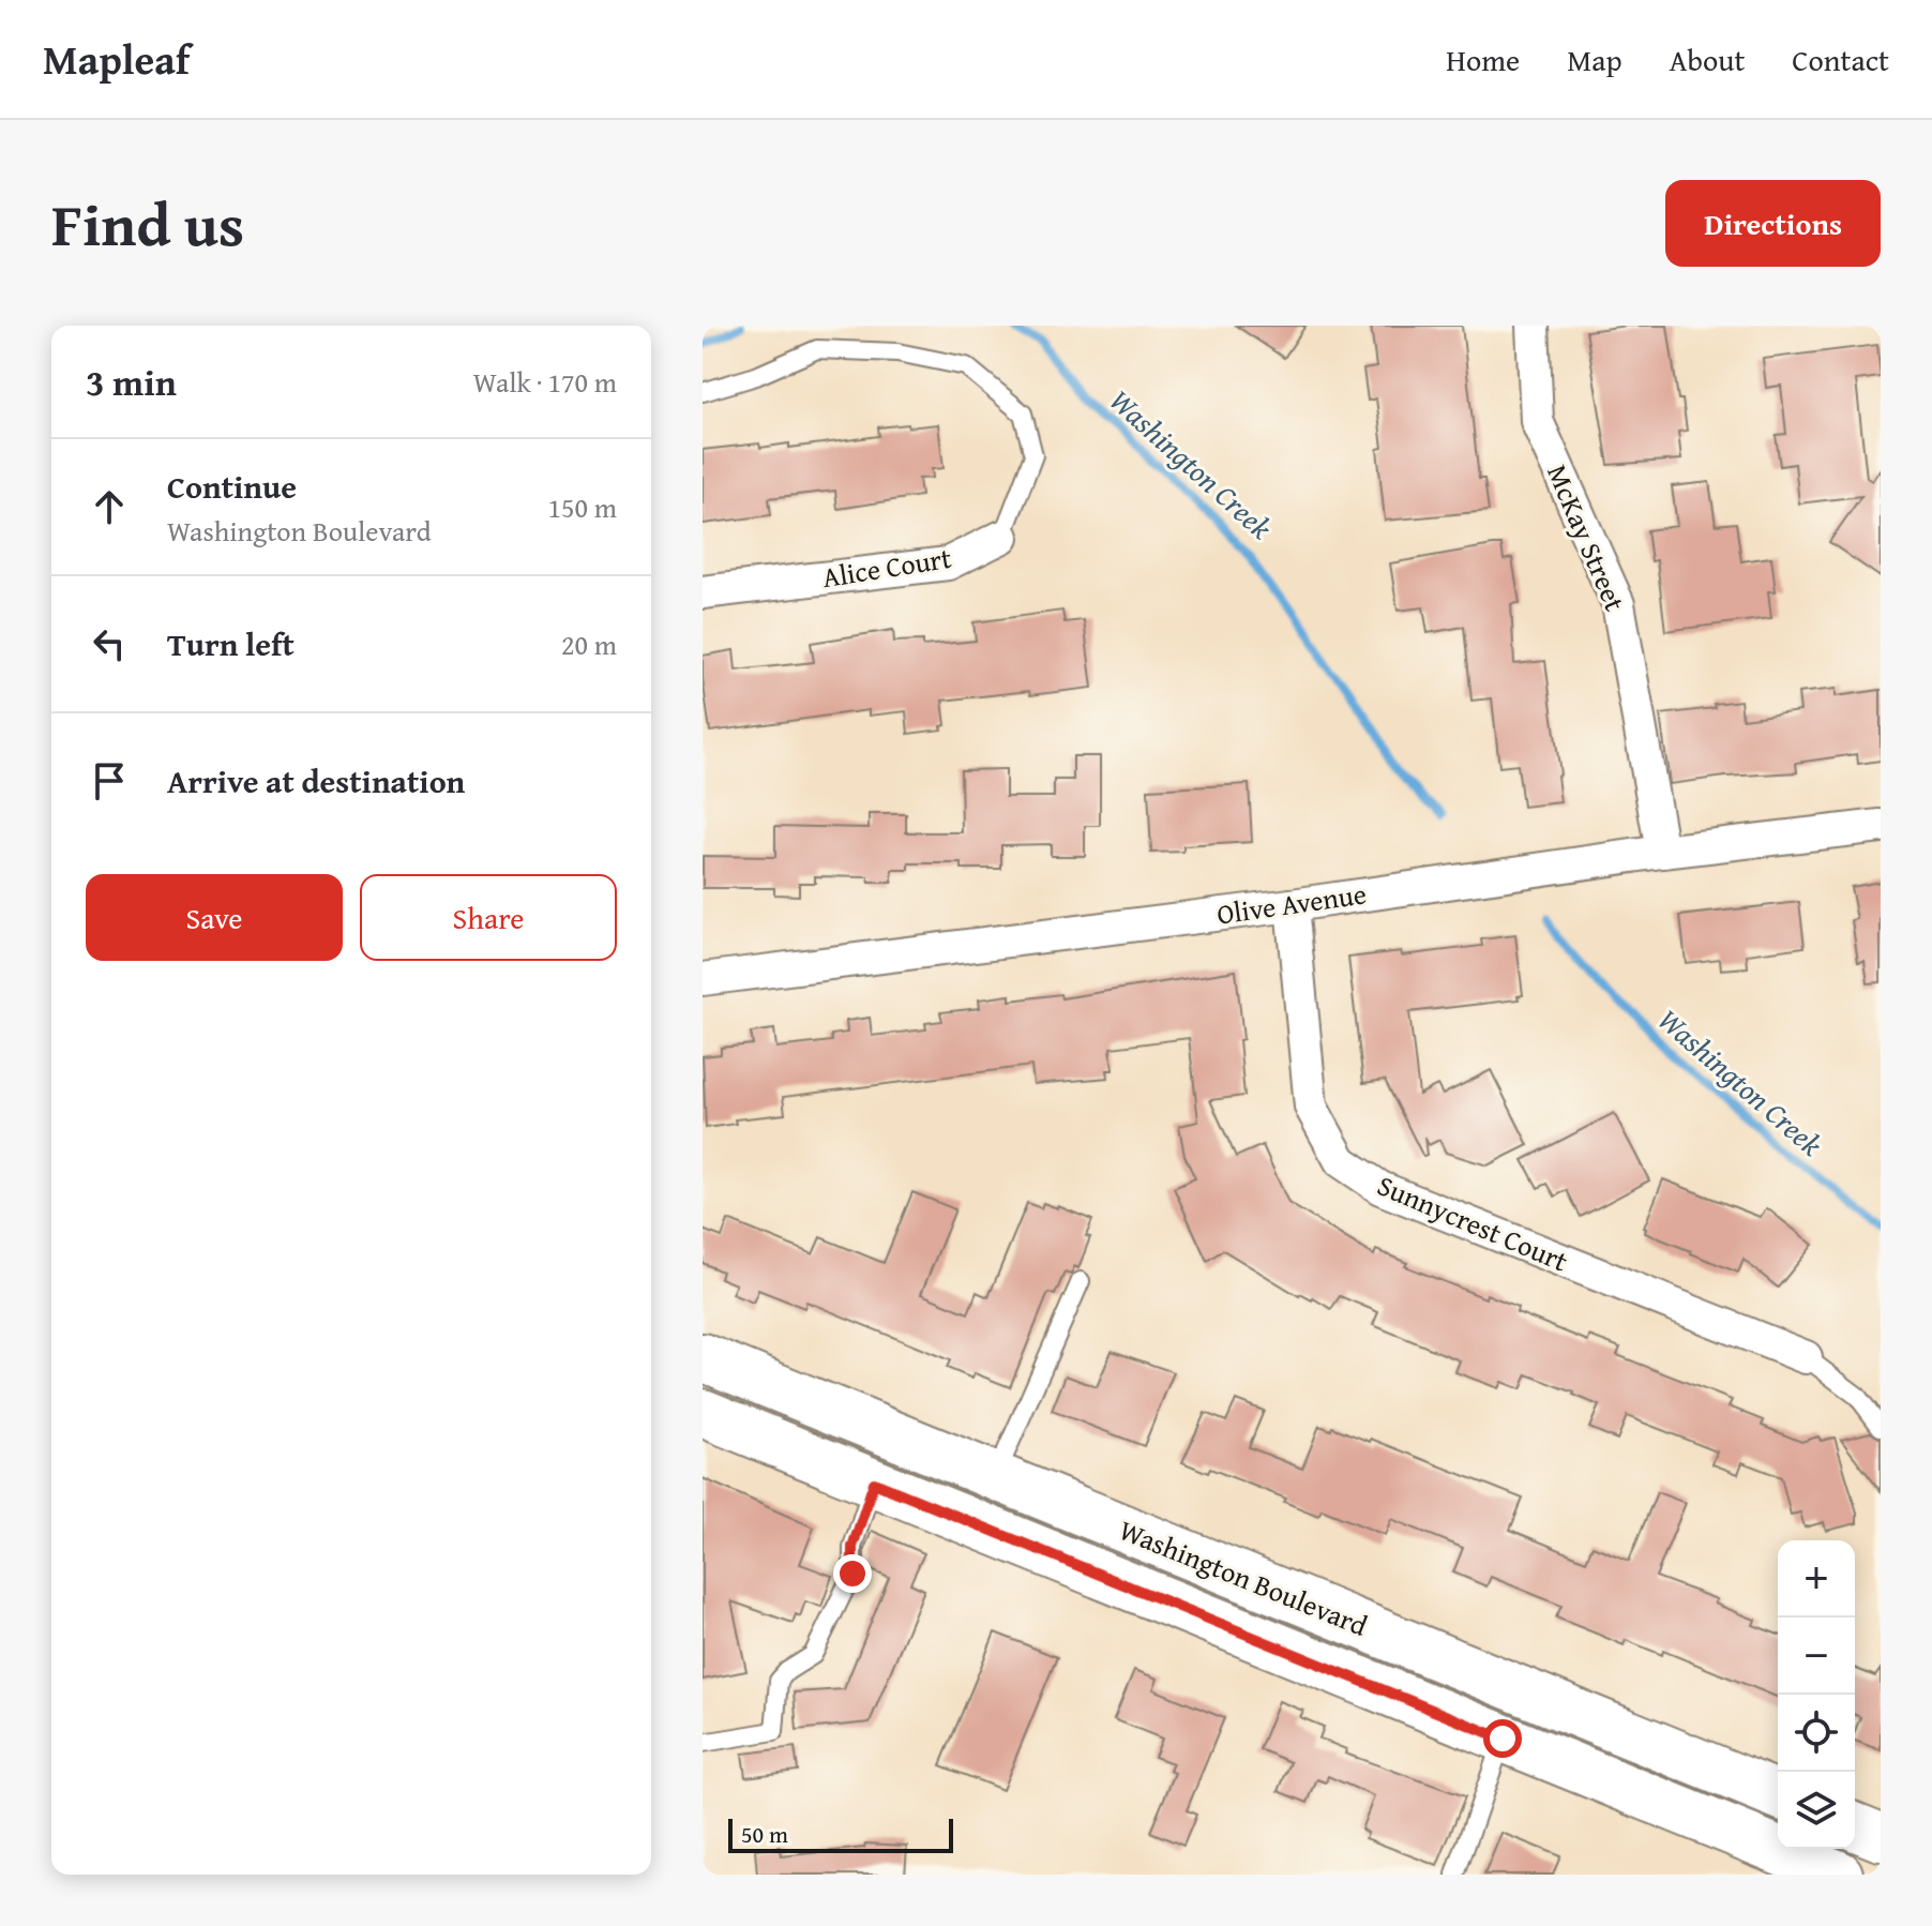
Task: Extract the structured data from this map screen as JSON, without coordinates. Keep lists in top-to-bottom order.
{
  "streets": {
    "main road": ["Washington Boulevard"],
    "street": [
      "McKay Street",
      "Alice Court",
      "Olive Avenue",
      "Sunnycrest Court"
    ]
  },
  "crossings": [
    ["McKay Street", "Olive Avenue"],
    ["Olive Avenue", "Sunnycrest Court"]
  ],
  "water": ["Washington Creek"],
  "scale_bar": "50 m",
  "page": {
    "header": "Mapleaf",
    "nav": [
      "Home",
      "Map",
      "About",
      "Contact"
    ],
    "title": "Find us",
    "buttons": [
      "Directions",
      ["Save", "Share"]
    ],
    "heading": ["3 min", "Walk · 170 m"],
    "list": [
      ["Continue", "Washington Boulevard", "150 m"],
      ["Turn left", "20 m"],
      "Arrive at destination"
    ],
    "map_buttons": ["+", "−"],
    "scale": "50 m"
  }
}
